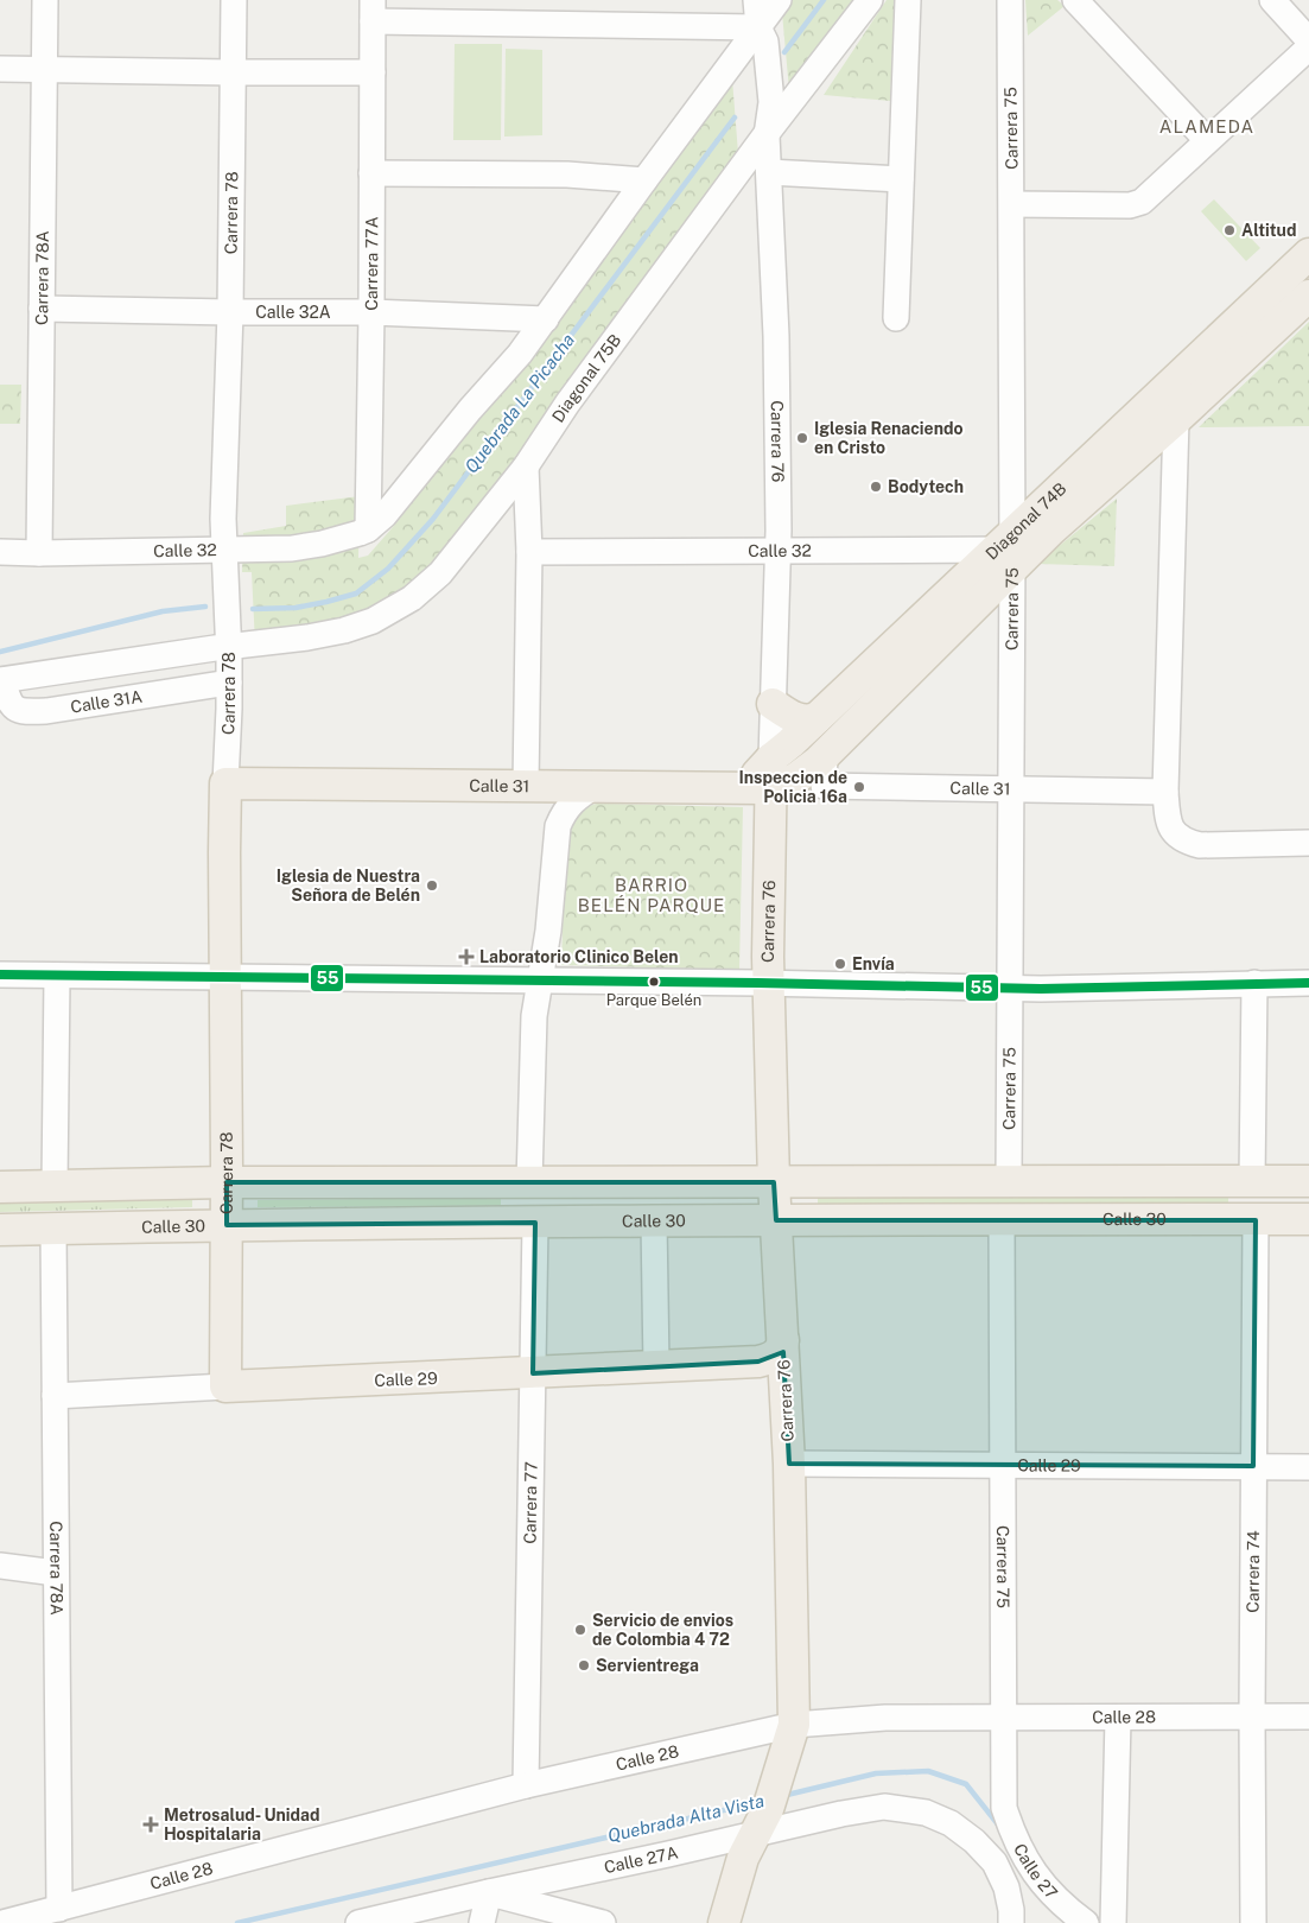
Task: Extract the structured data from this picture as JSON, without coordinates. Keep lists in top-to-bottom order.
{
  "streets": {
    "main road": [
      "Carrera 78",
      "Carrera 76",
      "Diagonal 74B",
      "Calle 31",
      "Calle 30",
      "Calle 29"
    ],
    "street": [
      "Carrera 75",
      "Carrera 77A",
      "Carrera 78A",
      "Calle 32A",
      "Diagonal 75B",
      "Calle 32",
      "Calle 31A",
      "Carrera 77",
      "Carrera 74",
      "Calle 28",
      "Calle 27A",
      "Calle 27"
    ]
  },
  "crossings": [
    ["Carrera 75", "Diagonal 74B"],
    ["Carrera 75", "Calle 32"],
    ["Carrera 75", "Calle 31"],
    ["Carrera 75", "Calle 30"],
    ["Carrera 75", "Calle 29"],
    ["Carrera 75", "Calle 28"],
    ["Carrera 75", "Calle 27"],
    ["Carrera 78", "Calle 32A"],
    ["Carrera 78", "Diagonal 75B"],
    ["Carrera 78", "Calle 32"],
    ["Carrera 78", "Calle 31A"],
    ["Carrera 78", "Calle 31"],
    ["Carrera 78", "Calle 30"],
    ["Carrera 78", "Calle 29"],
    ["Carrera 77A", "Calle 32A"],
    ["Carrera 77A", "Calle 32"],
    ["Carrera 78A", "Calle 32A"],
    ["Carrera 78A", "Calle 32"],
    ["Carrera 78A", "Calle 30"],
    ["Carrera 78A", "Calle 29"],
    ["Carrera 78A", "Calle 28"],
    ["Diagonal 75B", "Carrera 76"],
    ["Diagonal 75B", "Calle 31A"],
    ["Carrera 76", "Diagonal 74B"],
    ["Carrera 76", "Calle 32"],
    ["Carrera 76", "Calle 31"],
    ["Carrera 76", "Calle 30"],
    ["Carrera 76", "Calle 29"],
    ["Carrera 76", "Calle 28"],
    ["Carrera 76", "Calle 27A"],
    ["Diagonal 74B", "Calle 32"],
    ["Diagonal 74B", "Calle 31"],
    ["Calle 30", "Carrera 77"],
    ["Calle 30", "Carrera 74"],
    ["Calle 29", "Carrera 77"],
    ["Calle 29", "Carrera 74"],
    ["Carrera 77", "Calle 28"],
    ["Carrera 74", "Calle 28"]
  ],
  "districts": ["ALAMEDA", "BARRIO BELÉN PARQUE"],
  "water": ["Quebrada La Picacha", "Quebrada Alta Vista"],
  "places": {
    "other": [
      "Altitud",
      "Iglesia Renaciendo en Cristo",
      "Bodytech",
      "Inspeccion de Policia 16a",
      "Iglesia de Nuestra Señora de Belén",
      "Envía",
      "Parque Belén",
      "Servicio de envios de Colombia 4 72",
      "Servientrega"
    ],
    "health": ["Laboratorio Clinico Belen", "Metrosalud- Unidad Hospitalaria"]
  },
  "lines": ["transit line 55"]
}
